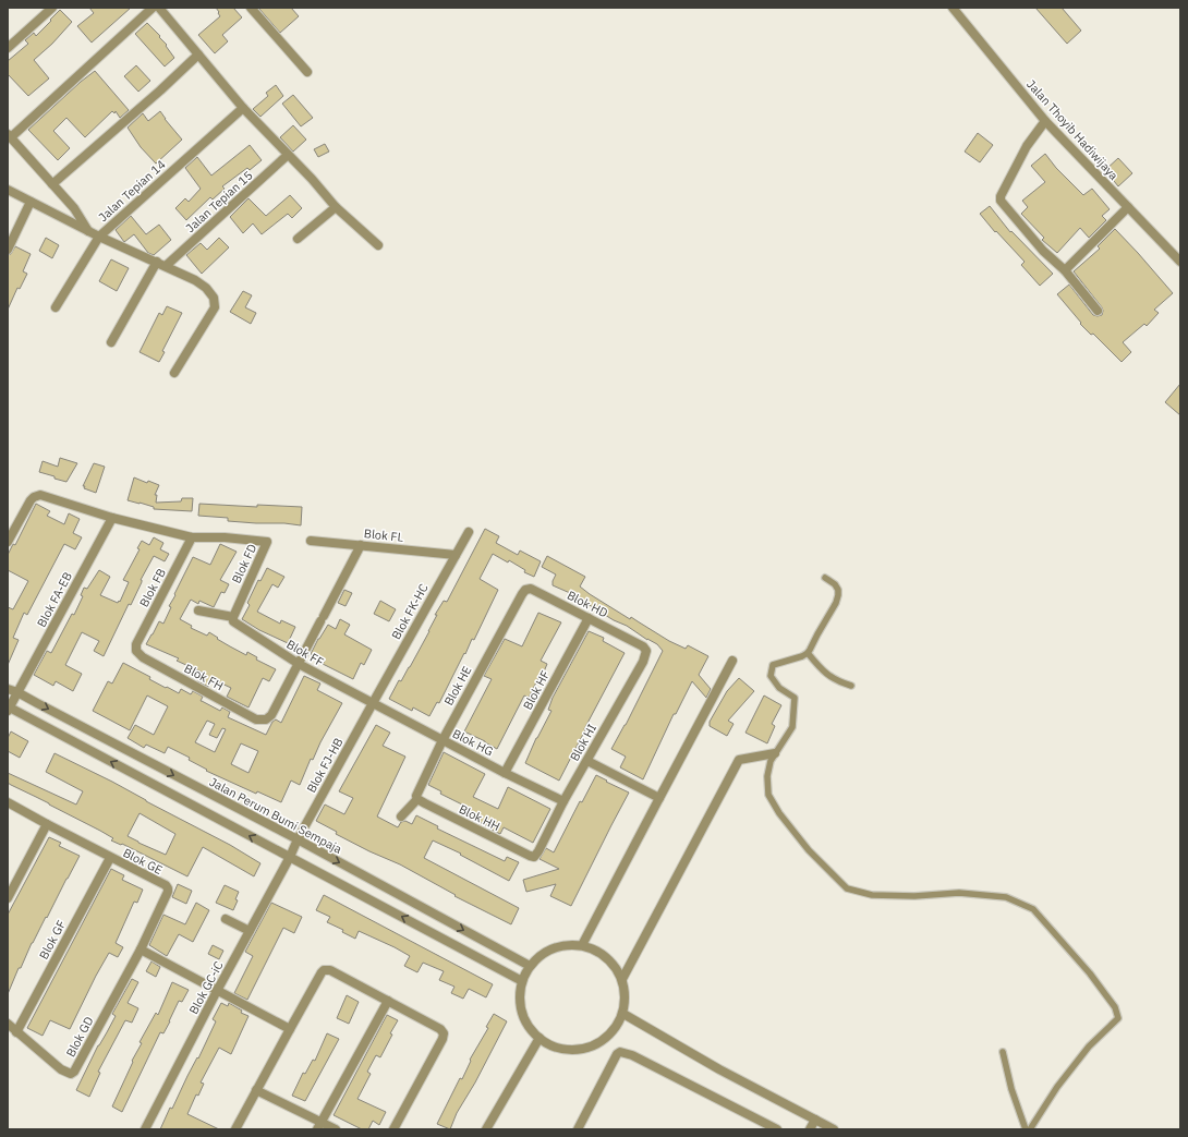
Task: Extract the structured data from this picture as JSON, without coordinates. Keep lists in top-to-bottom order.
{
  "streets": {
    "street": [
      "Jalan Thoyib Hadiwijaya",
      "Jalan Tepian 14",
      "Jalan Tepian 15",
      "Blok FL",
      "Blok FD",
      "Blok FB",
      "Blok FA-EB",
      "Blok HD",
      "Blok FK-HC",
      "Blok FF",
      "Blok FH",
      "Blok HE",
      "Blok HF",
      "Blok HG",
      "Blok HI",
      "Blok FJ-HB",
      "Jalan Perum Bumi Sempaja",
      "Blok HH",
      "Blok GE",
      "Blok GF",
      "Blok GC-iC",
      "Blok GD"
    ]
  },
  "crossings": [
    ["Blok FL", "Blok FK-HC"],
    ["Blok FD", "Blok FB"],
    ["Blok FD", "Blok FF"],
    ["Blok FB", "Blok FH"],
    ["Blok FA-EB", "Jalan Perum Bumi Sempaja"],
    ["Blok HD", "Blok HE"],
    ["Blok HD", "Blok HF"],
    ["Blok HD", "Blok HI"],
    ["Blok FK-HC", "Blok FF"],
    ["Blok FK-HC", "Blok HG"],
    ["Blok FK-HC", "Blok FJ-HB"],
    ["Blok FF", "Blok FH"],
    ["Blok FF", "Blok HG"],
    ["Blok FF", "Blok FJ-HB"],
    ["Blok HE", "Blok HG"],
    ["Blok HE", "Blok HH"],
    ["Blok HF", "Blok HG"],
    ["Blok HG", "Blok HI"],
    ["Blok HG", "Blok FJ-HB"],
    ["Blok HI", "Blok HH"],
    ["Blok FJ-HB", "Jalan Perum Bumi Sempaja"],
    ["Blok FJ-HB", "Blok GC-iC"],
    ["Blok GE", "Blok GF"],
    ["Blok GE", "Blok GD"],
    ["Blok GF", "Blok GD"]
  ]
}
